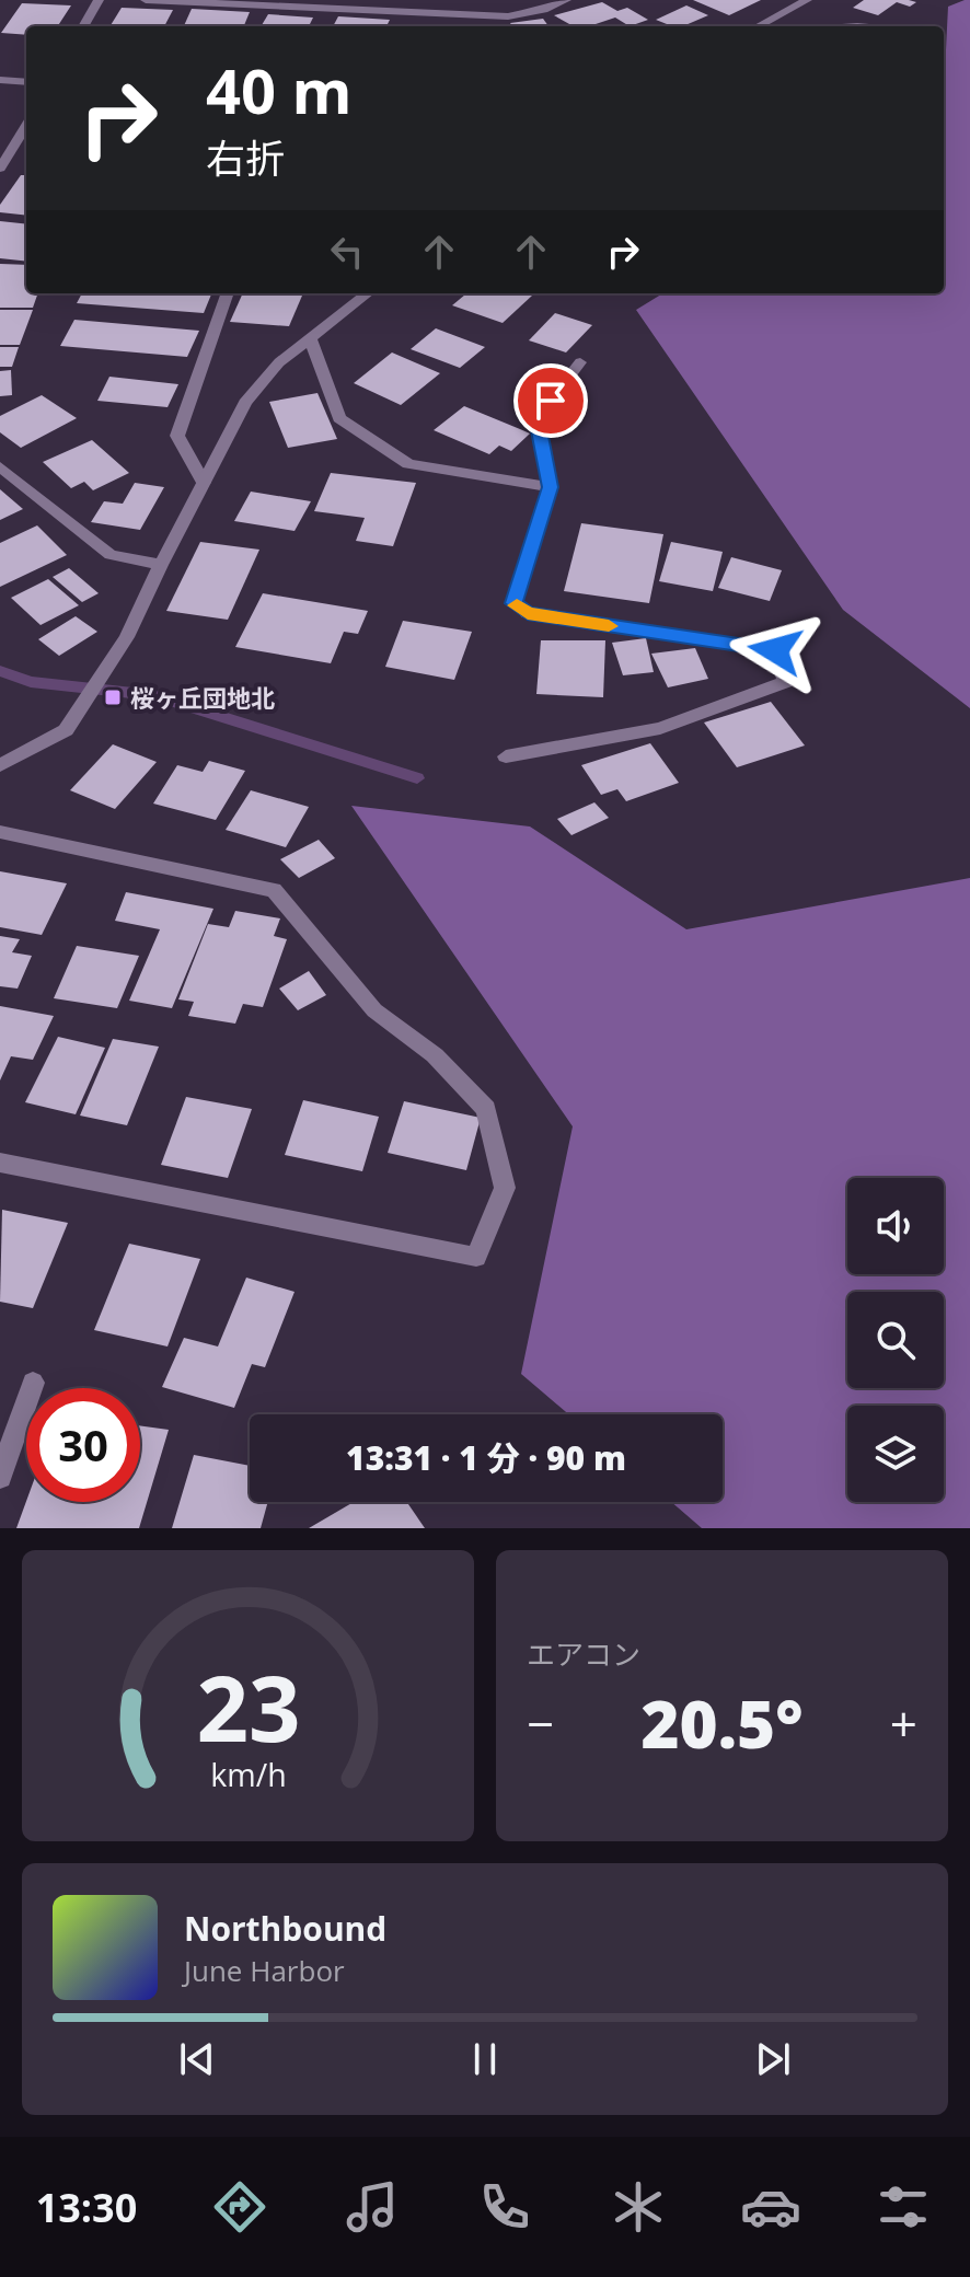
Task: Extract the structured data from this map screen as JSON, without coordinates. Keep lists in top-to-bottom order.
{
  "places": {
    "transit": ["桜ヶ丘団地北"]
  },
  "page": {
    "turn": ["40 m", "右折"],
    "limit": "30",
    "trip": "13:31 · 1 分 · 90 m",
    "tile": "エアコン",
    "heat": ["−", "20.5°", "+"],
    "song": ["Northbound", "June Harbor"],
    "tabs": "13:30",
    "gauge": ["23", "km/h"]
  }
}
